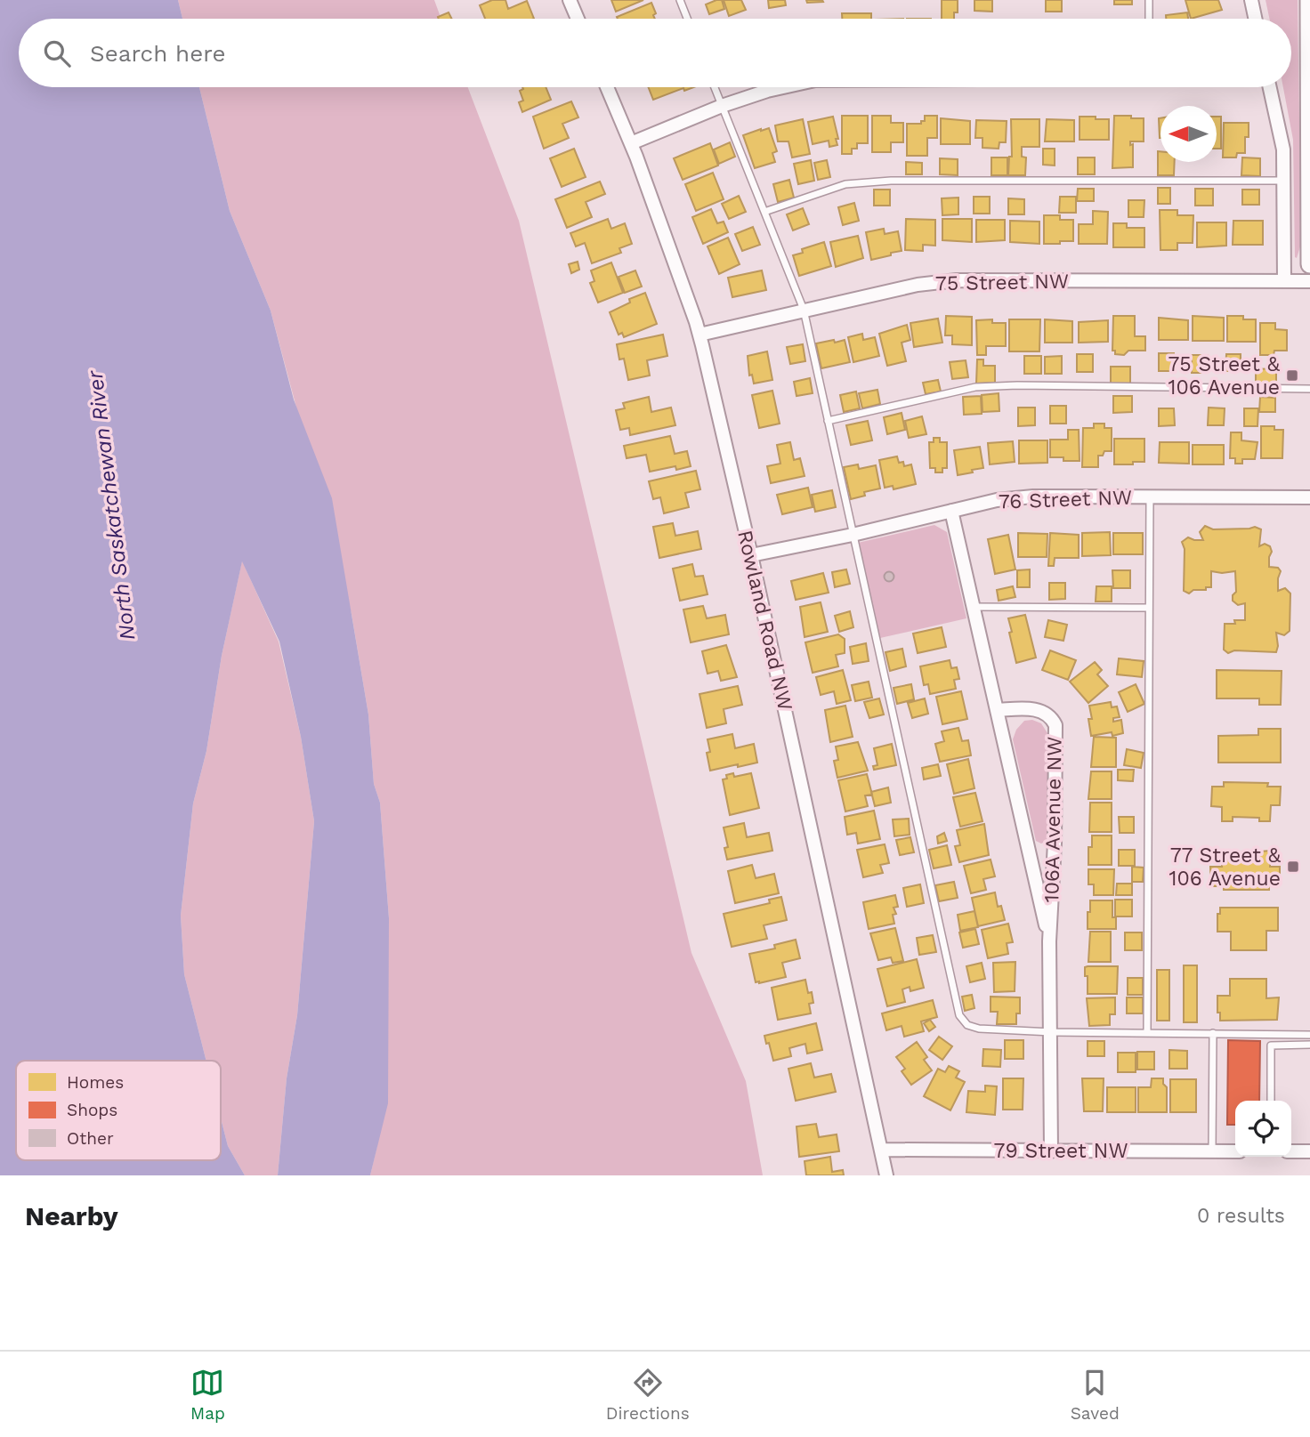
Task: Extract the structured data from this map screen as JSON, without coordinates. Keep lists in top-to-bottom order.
{
  "streets": {
    "street": [
      "75 Street NW",
      "76 Street NW",
      "Rowland Road NW",
      "106A Avenue NW",
      "79 Street NW"
    ]
  },
  "crossings": [
    ["75 Street NW", "Rowland Road NW"],
    ["76 Street NW", "Rowland Road NW"],
    ["76 Street NW", "106A Avenue NW"],
    ["Rowland Road NW", "79 Street NW"],
    ["106A Avenue NW", "79 Street NW"]
  ],
  "water": ["North Saskatchewan River"],
  "places": {
    "transit": ["75 Street & 106 Avenue", "77 Street & 106 Avenue"]
  },
  "legend": ["Homes", "Shops", "Other"],
  "north": "left",
  "page": {
    "search": "Search here",
    "heading": ["Nearby", "0 results"],
    "nav": ["Map", "Directions", "Saved"]
  }
}
